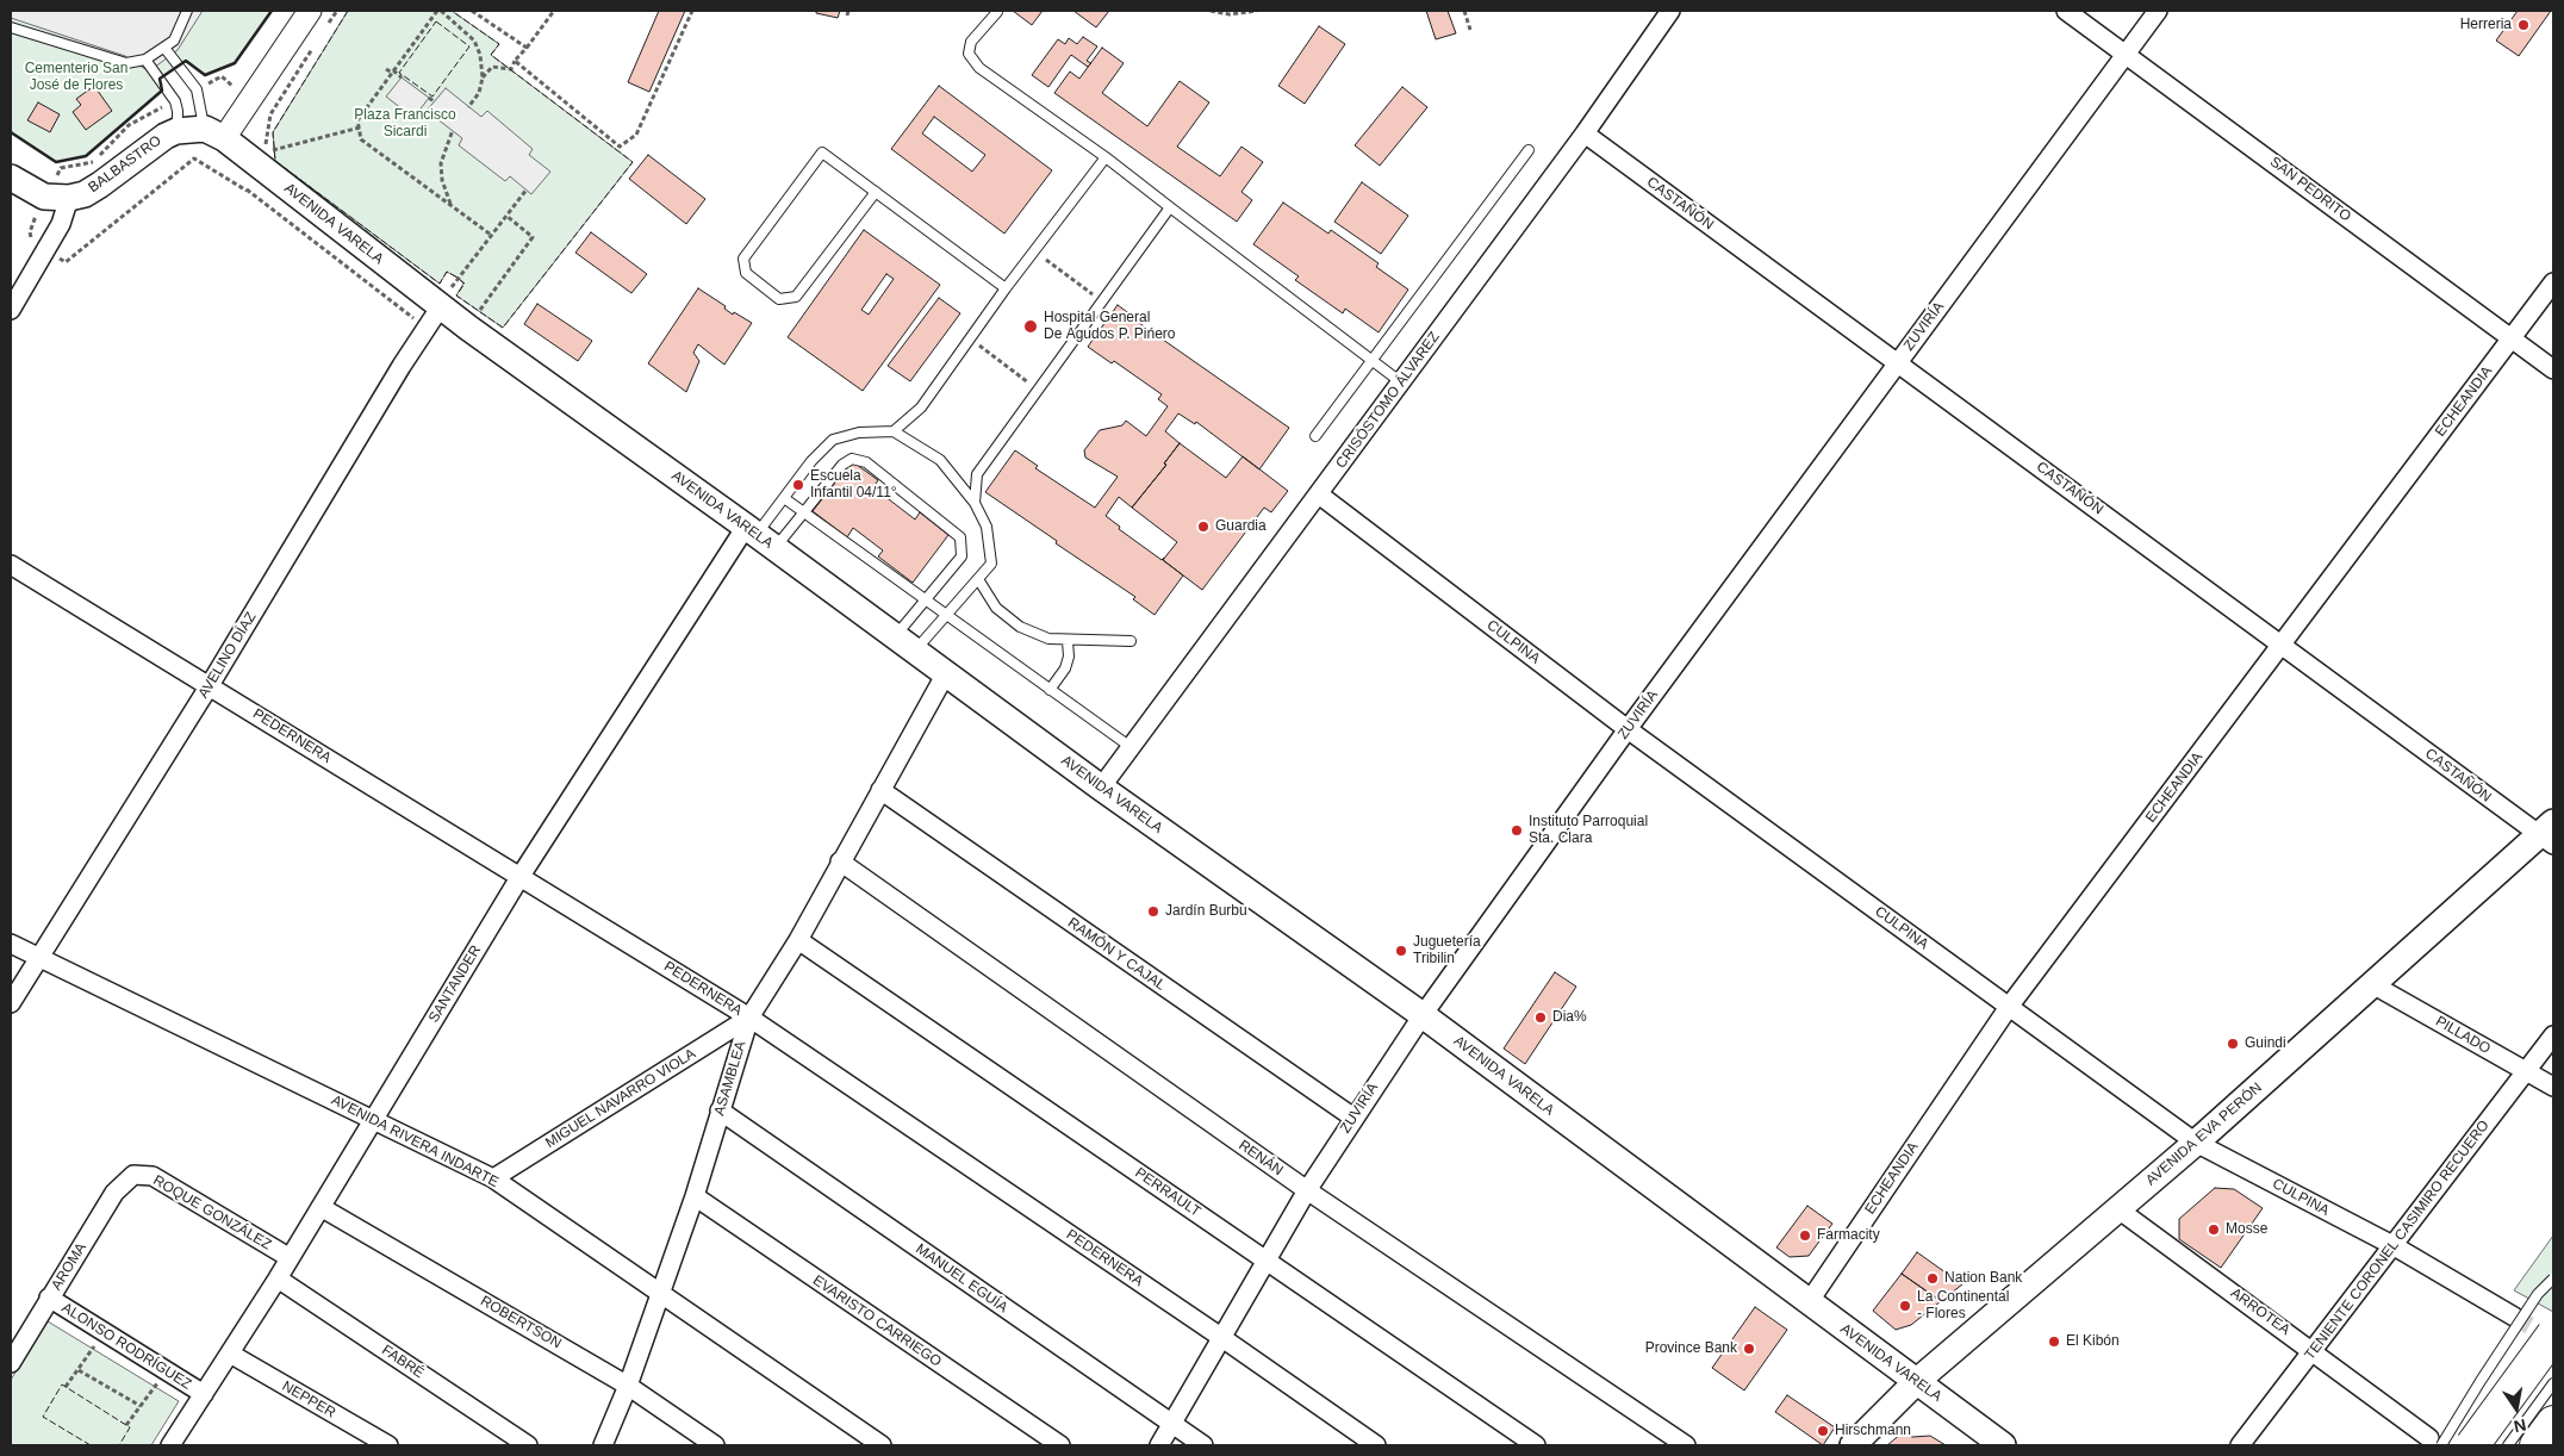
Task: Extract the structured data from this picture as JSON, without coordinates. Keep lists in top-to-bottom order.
{
  "streets": {
    "main road": ["BALBASTRO", "AVENIDA VARELA", "AVENIDA EVA PERÓN"],
    "street": [
      "SAN PEDRITO",
      "CASTAÑÓN",
      "ZUVIRÍA",
      "CRISÓSTOMO ÁLVAREZ",
      "ECHEANDIA",
      "CULPINA",
      "AVELINO DÍAZ",
      "PEDERNERA",
      "RAMÓN Y CAJAL",
      "SANTANDER",
      "PILLADO",
      "ASAMBLEA",
      "MIGUEL NAVARRO VIOLA",
      "AVENIDA RIVERA INDARTE",
      "RENÁN",
      "PERRAULT",
      "ROQUE GONZÁLEZ",
      "TENIENTE CORONEL CASIMIRO RECUERO",
      "AROMA",
      "MANUEL EGUÍA",
      "ARROTEA",
      "EVARISTO CARRIEGO",
      "ROBERTSON",
      "ALONSO RODRÍGUEZ",
      "FABRÉ",
      "NEPPER"
    ]
  },
  "crossings": [
    ["BALBASTRO", "AVENIDA VARELA"],
    ["SAN PEDRITO", "ZUVIRÍA"],
    ["SAN PEDRITO", "ECHEANDIA"],
    ["CASTAÑÓN", "ZUVIRÍA"],
    ["CASTAÑÓN", "CRISÓSTOMO ÁLVAREZ"],
    ["CASTAÑÓN", "ECHEANDIA"],
    ["CASTAÑÓN", "AVENIDA EVA PERÓN"],
    ["AVENIDA VARELA", "ZUVIRÍA"],
    ["AVENIDA VARELA", "CRISÓSTOMO ÁLVAREZ"],
    ["AVENIDA VARELA", "ECHEANDIA"],
    ["AVENIDA VARELA", "AVELINO DÍAZ"],
    ["AVENIDA VARELA", "SANTANDER"],
    ["AVENIDA VARELA", "ASAMBLEA"],
    ["AVENIDA VARELA", "AVENIDA EVA PERÓN"],
    ["ZUVIRÍA", "CULPINA"],
    ["ZUVIRÍA", "PEDERNERA"],
    ["ZUVIRÍA", "RAMÓN Y CAJAL"],
    ["ZUVIRÍA", "RENÁN"],
    ["ZUVIRÍA", "PERRAULT"],
    ["ZUVIRÍA", "MANUEL EGUÍA"],
    ["CRISÓSTOMO ÁLVAREZ", "CULPINA"],
    ["ECHEANDIA", "CULPINA"],
    ["CULPINA", "AVENIDA EVA PERÓN"],
    ["CULPINA", "TENIENTE CORONEL CASIMIRO RECUERO"],
    ["AVELINO DÍAZ", "PEDERNERA"],
    ["AVELINO DÍAZ", "AVENIDA RIVERA INDARTE"],
    ["PEDERNERA", "SANTANDER"],
    ["PEDERNERA", "ASAMBLEA"],
    ["PEDERNERA", "MIGUEL NAVARRO VIOLA"],
    ["RAMÓN Y CAJAL", "ASAMBLEA"],
    ["SANTANDER", "AVENIDA RIVERA INDARTE"],
    ["SANTANDER", "ROQUE GONZÁLEZ"],
    ["SANTANDER", "ROBERTSON"],
    ["SANTANDER", "ALONSO RODRÍGUEZ"],
    ["SANTANDER", "FABRÉ"],
    ["SANTANDER", "NEPPER"],
    ["PILLADO", "AVENIDA EVA PERÓN"],
    ["PILLADO", "TENIENTE CORONEL CASIMIRO RECUERO"],
    ["ASAMBLEA", "MIGUEL NAVARRO VIOLA"],
    ["ASAMBLEA", "AVENIDA RIVERA INDARTE"],
    ["ASAMBLEA", "RENÁN"],
    ["ASAMBLEA", "PERRAULT"],
    ["ASAMBLEA", "MANUEL EGUÍA"],
    ["ASAMBLEA", "EVARISTO CARRIEGO"],
    ["ASAMBLEA", "ROBERTSON"],
    ["MIGUEL NAVARRO VIOLA", "AVENIDA RIVERA INDARTE"],
    ["AVENIDA EVA PERÓN", "ARROTEA"],
    ["ROQUE GONZÁLEZ", "AROMA"],
    ["TENIENTE CORONEL CASIMIRO RECUERO", "ARROTEA"],
    ["AROMA", "ALONSO RODRÍGUEZ"]
  ],
  "parks": ["Cementerio San José de Flores", "Plaza Francisco Sicardi"],
  "places": [
    "Herreria",
    "Hospital General De Agudos P. Pińero",
    "Escuela Infantil 04/11°",
    "Guardia",
    "Instituto Parroquial Sta. Clara",
    "Jardín Burbu",
    "Juguetería Tribilin",
    "Dia%",
    "Guindi",
    "Mosse",
    "Farmacity",
    "Nation Bank",
    "La Continental - Flores",
    "El Kibón",
    "Province Bank",
    "Hirschmann"
  ],
  "north": "bottom"
}
